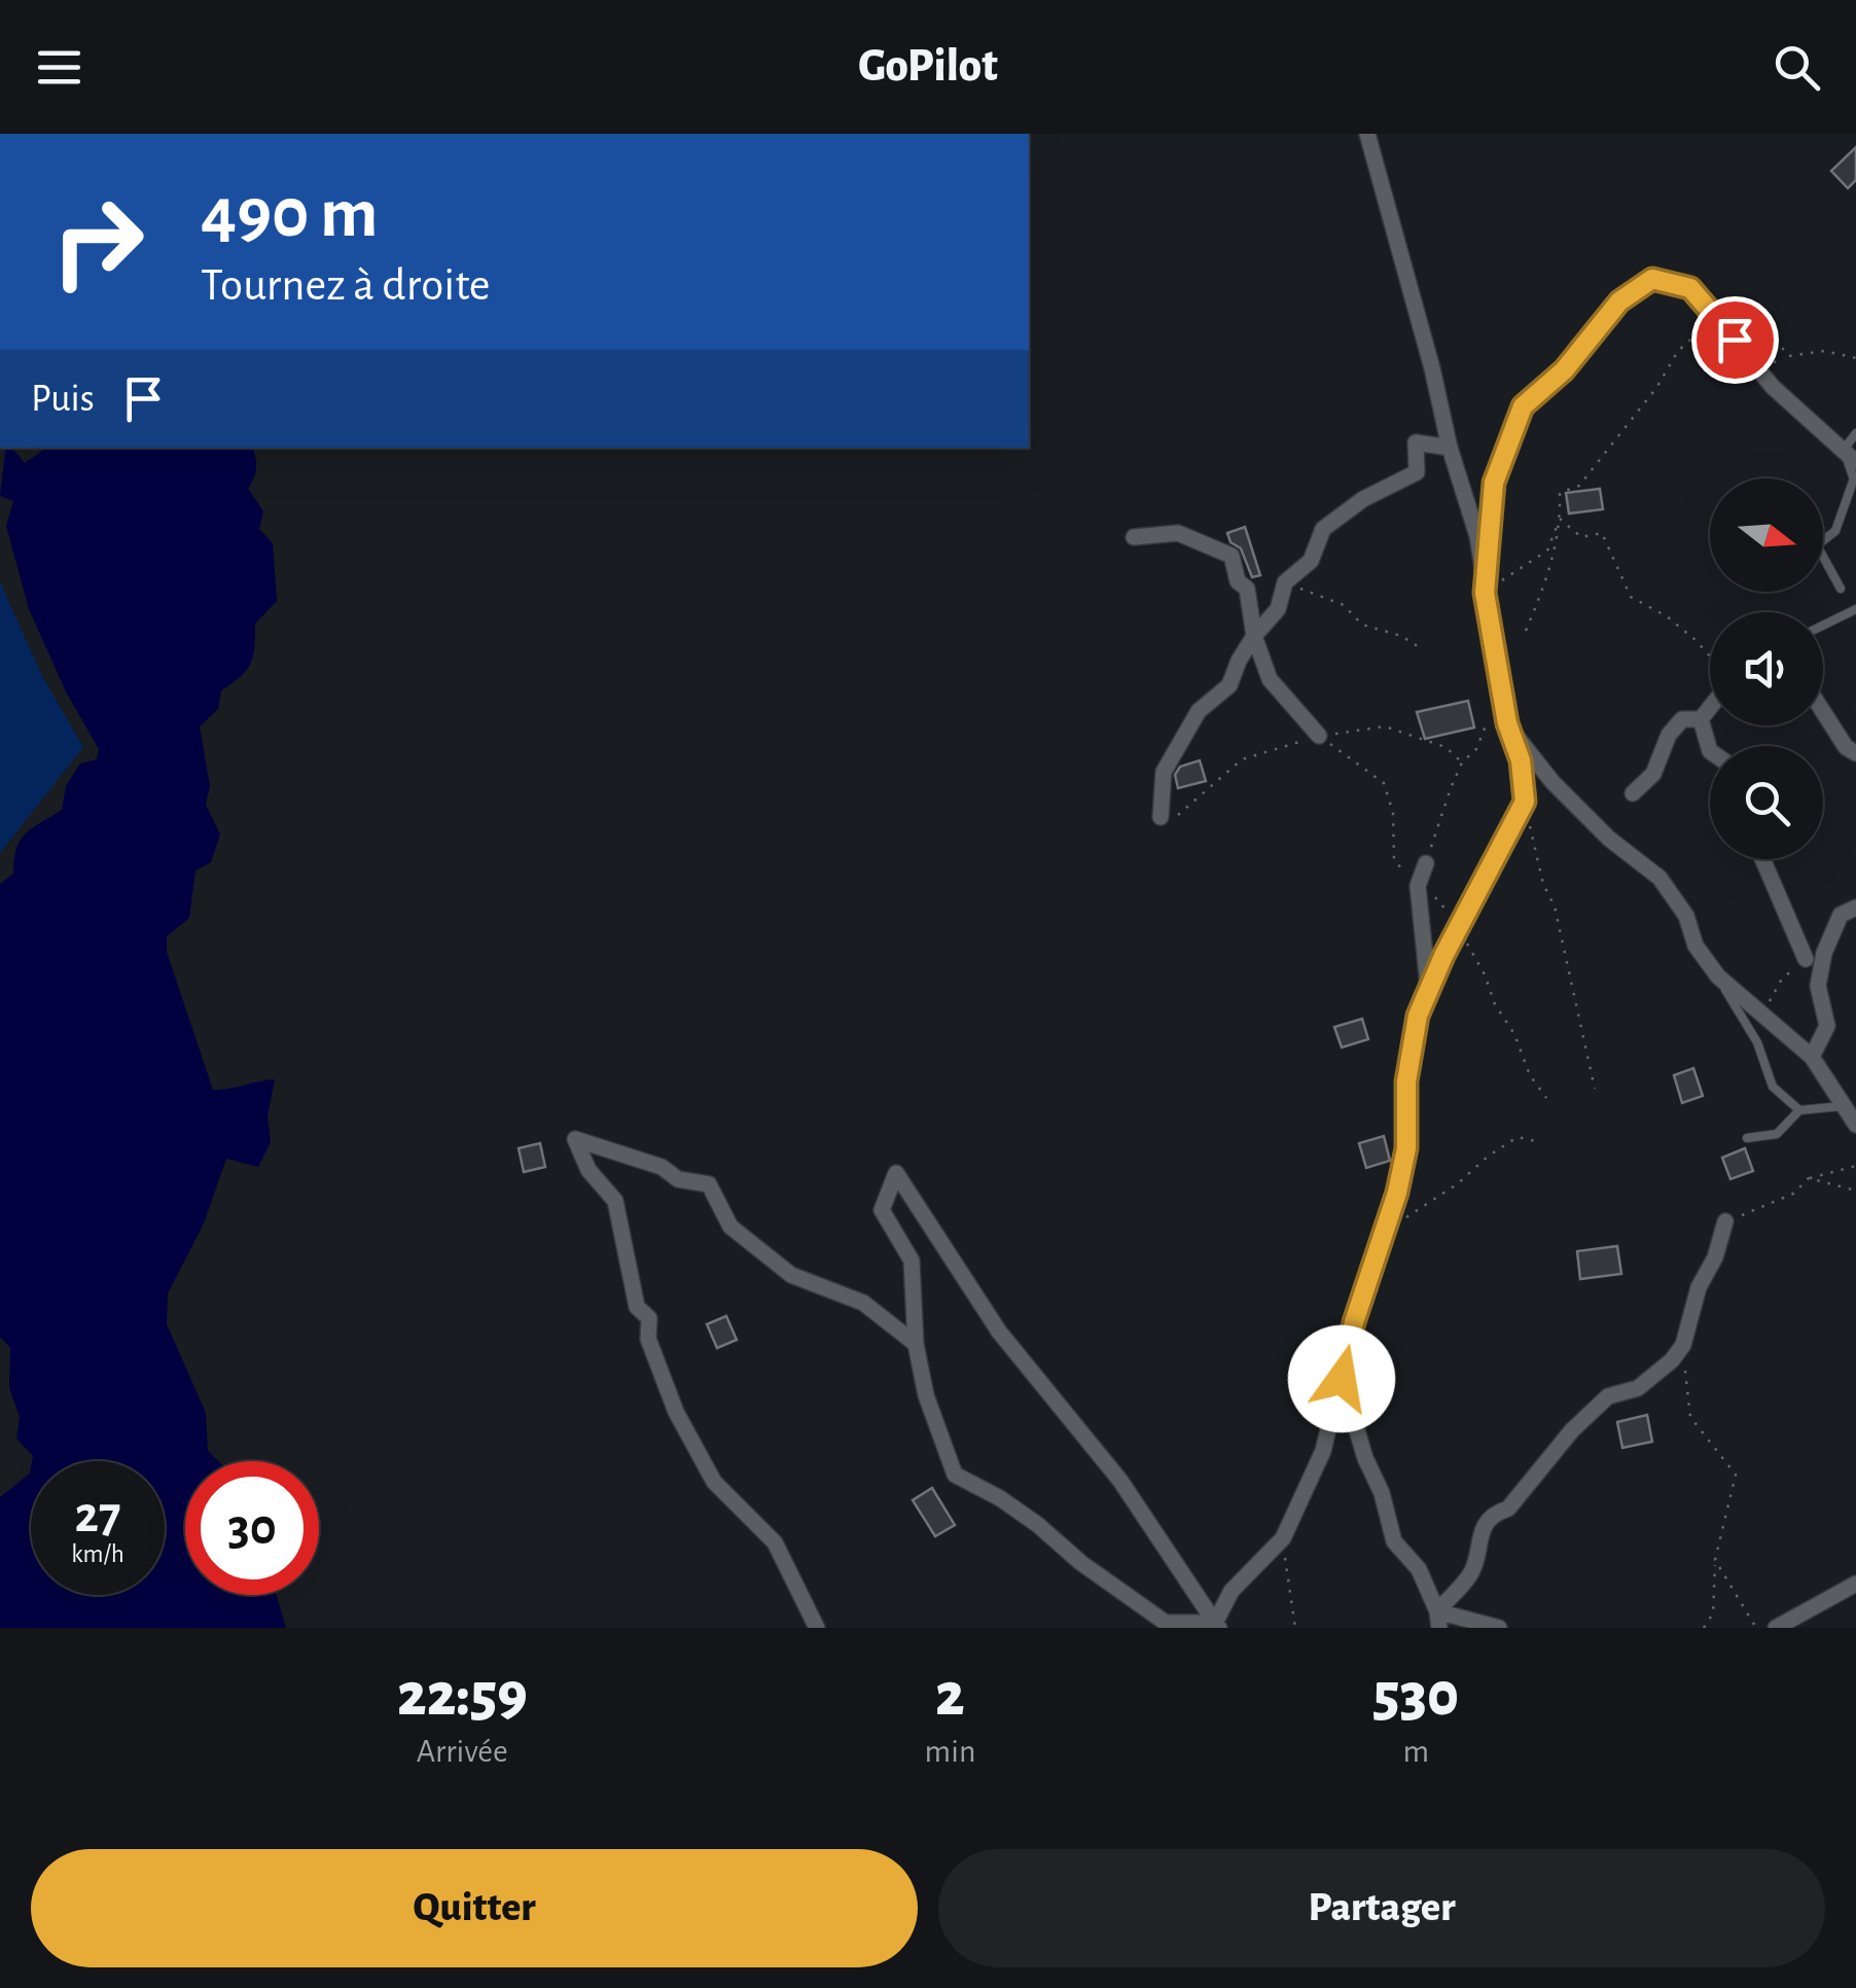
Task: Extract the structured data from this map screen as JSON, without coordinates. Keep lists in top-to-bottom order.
{
  "north": "right",
  "page": {
    "header": "GoPilot",
    "turn": ["490 m", "Tournez à droite"],
    "then": "Puis",
    "speed": "27 km/h",
    "limit": "30",
    "eta": [
      "22:59",
      "Arrivée",
      "2",
      "min",
      "530",
      "m"
    ],
    "buttons": ["Quitter", "Partager"]
  }
}
